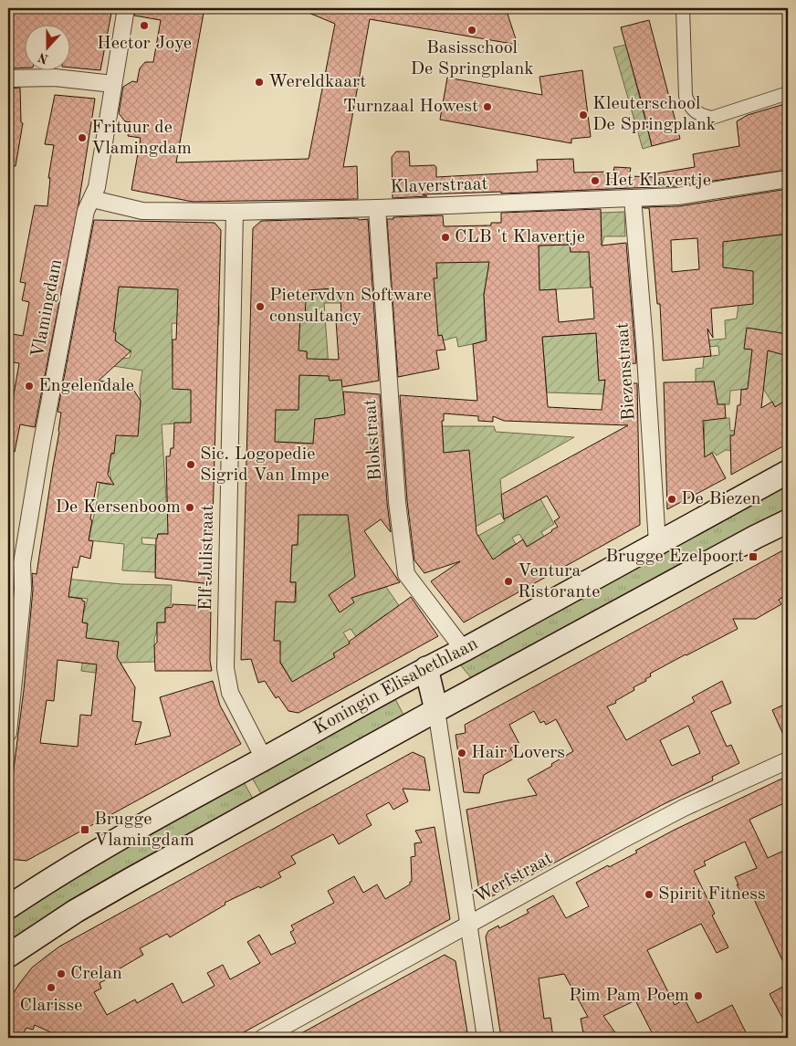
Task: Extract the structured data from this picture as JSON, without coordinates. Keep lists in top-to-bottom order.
{
  "streets": {
    "main road": ["Koningin Elisabethlaan"],
    "street": [
      "Klaverstraat",
      "Vlamingdam",
      "Biezenstraat",
      "Blokstraat",
      "Elf-Julistraat",
      "Werfstraat"
    ]
  },
  "crossings": [
    ["Klaverstraat", "Vlamingdam"],
    ["Klaverstraat", "Biezenstraat"],
    ["Klaverstraat", "Blokstraat"],
    ["Klaverstraat", "Elf-Julistraat"],
    ["Biezenstraat", "Koningin Elisabethlaan"],
    ["Blokstraat", "Koningin Elisabethlaan"],
    ["Elf-Julistraat", "Koningin Elisabethlaan"]
  ],
  "places": {
    "other": [
      "Hector Joye",
      "Basisschool De Springplank",
      "Wereldkaart",
      "Turnzaal Howest",
      "Kleuterschool De Springplank",
      "Frituur de Vlamingdam",
      "Het Klavertje",
      "CLB 't Klavertje",
      "Pietervdvn Software consultancy",
      "Engelendale",
      "Sic. Logopedie Sigrid Van Impe",
      "De Biezen",
      "De Kersenboom",
      "Ventura Ristorante",
      "Hair Lovers",
      "Spirit Fitness",
      "Crelan",
      "Clarisse",
      "Pim Pam Poem"
    ],
    "transit": ["Brugge Ezelpoort", "Brugge Vlamingdam"]
  },
  "north": "bottom"
}
